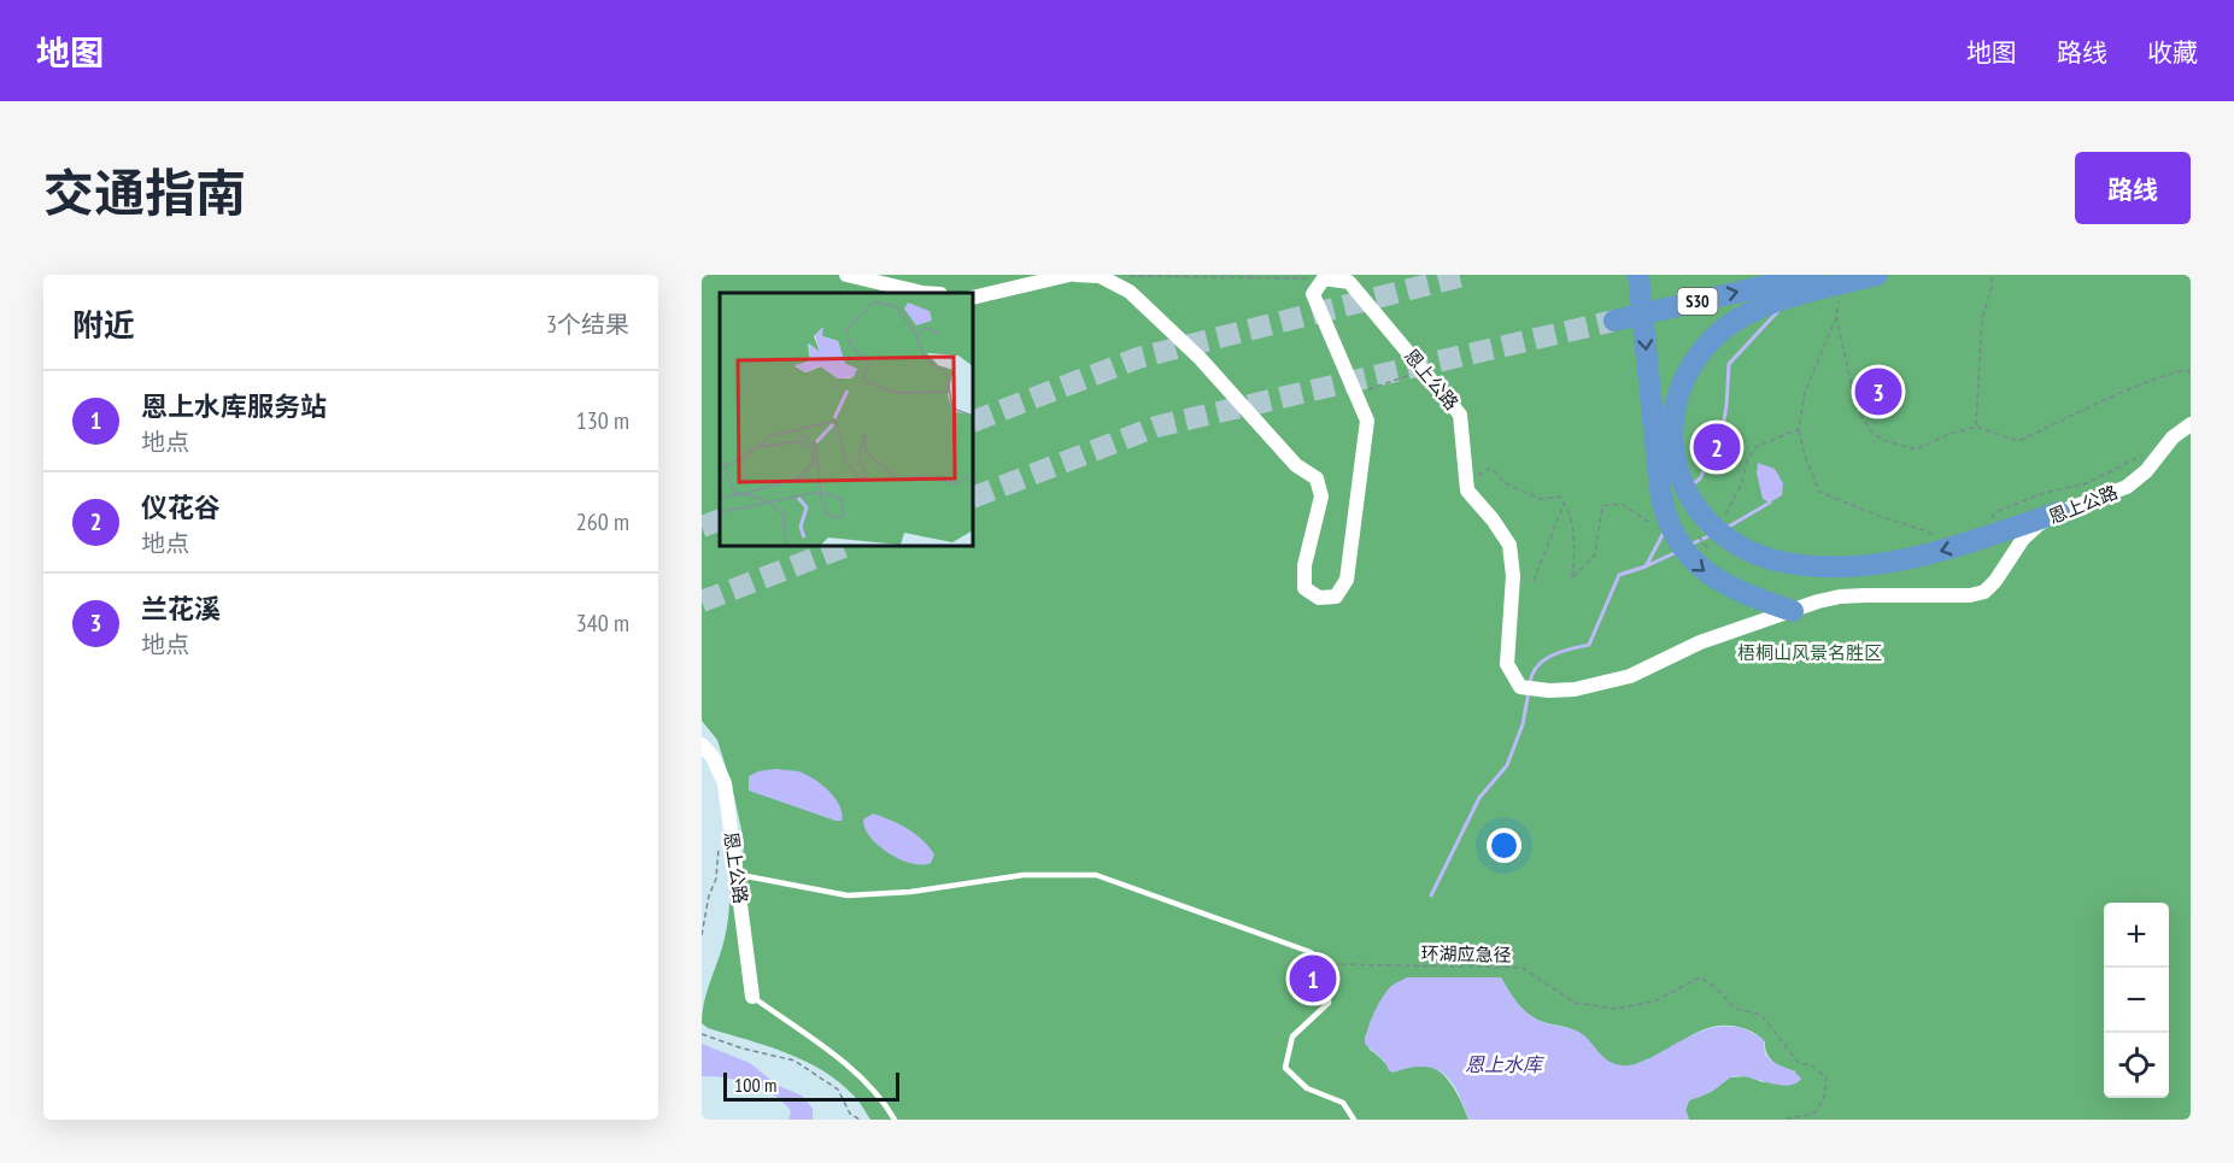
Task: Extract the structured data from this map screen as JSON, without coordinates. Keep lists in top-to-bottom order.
{
  "streets": {
    "highway": ["S30"],
    "street": ["恩上公路"],
    "path": ["环湖应急径"]
  },
  "water": ["恩上水库"],
  "parks": ["梧桐山风景名胜区"],
  "scale_bar": "100 m",
  "page": {
    "header": "地图",
    "nav": ["地图", "路线", "收藏"],
    "title": "交通指南",
    "buttons": "路线",
    "heading": ["附近", "3个结果"],
    "pins": ["3", "2", "1"],
    "list": [
      {
        "mark": "1",
        "name": "恩上水库服务站",
        "note": "地点",
        "value": "130 m"
      },
      {
        "mark": "2",
        "name": "仪花谷",
        "note": "地点",
        "value": "260 m"
      },
      {
        "mark": "3",
        "name": "兰花溪",
        "note": "地点",
        "value": "340 m"
      }
    ],
    "map_buttons": ["+", "−"],
    "scale": "100 m"
  }
}
